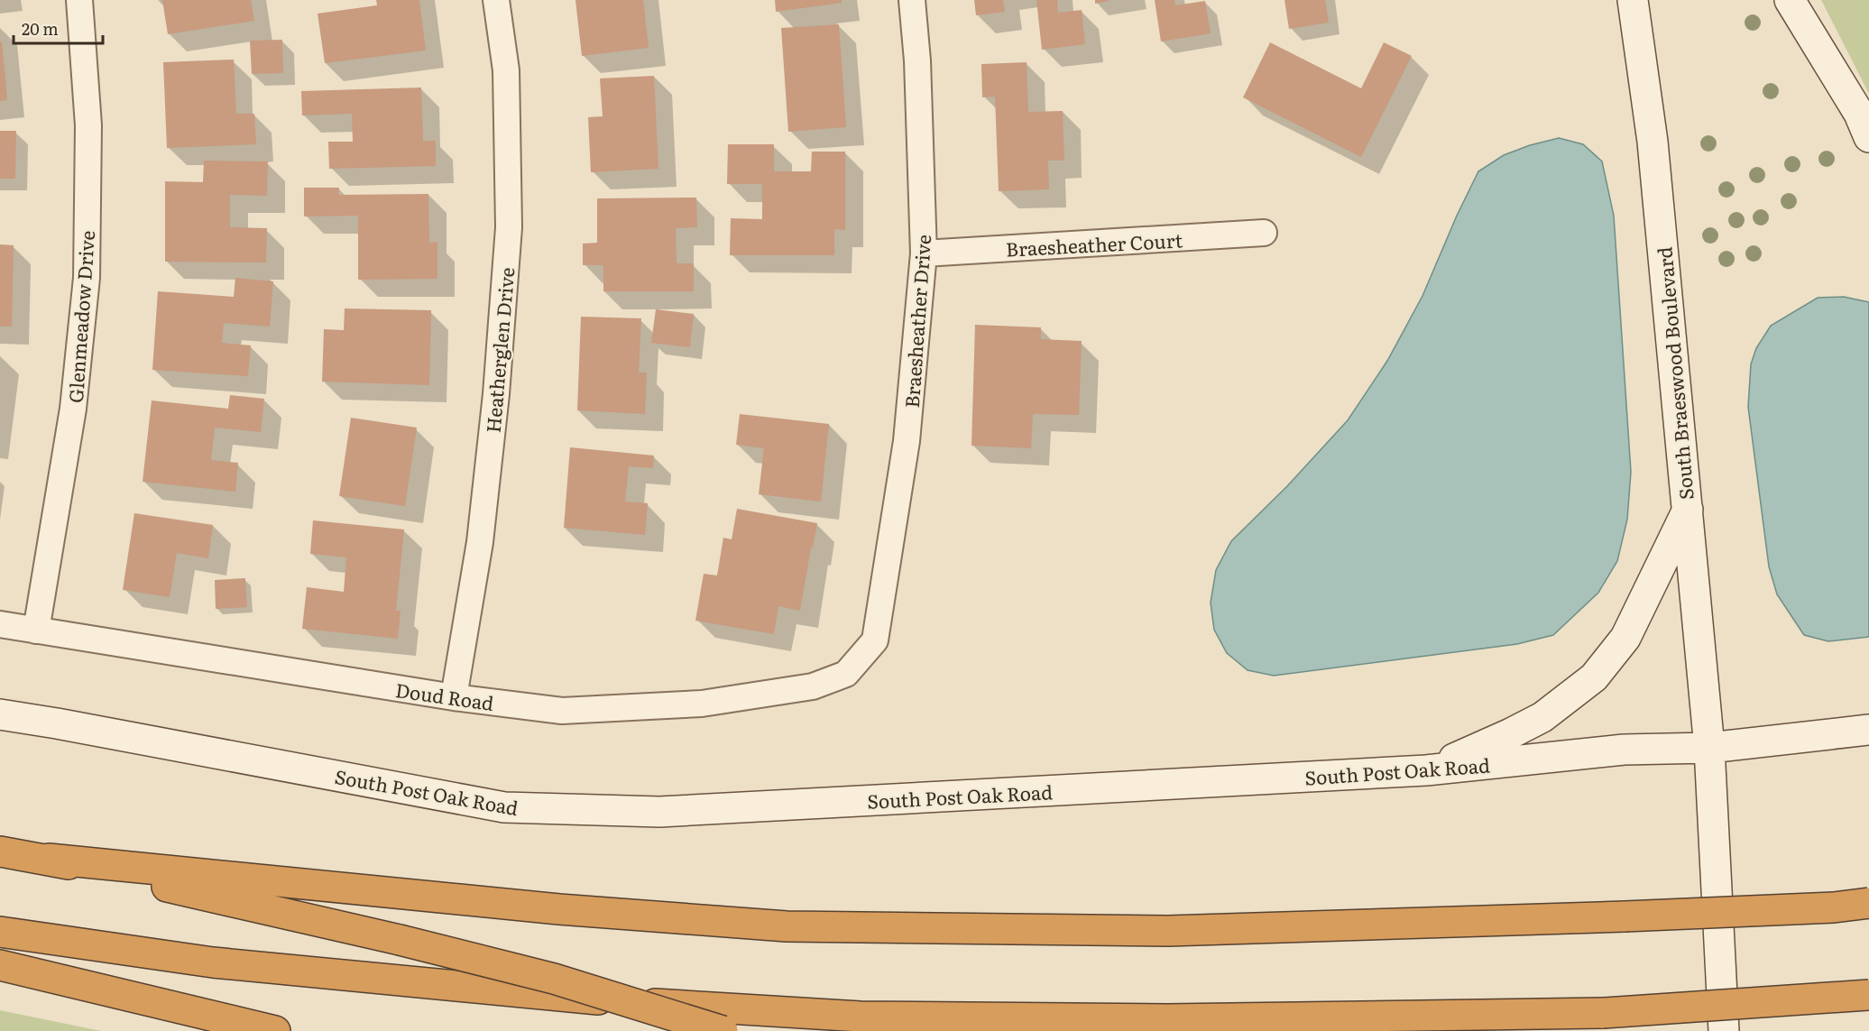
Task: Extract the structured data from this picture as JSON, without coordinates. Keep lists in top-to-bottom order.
{
  "streets": {
    "main road": ["South Braeswood Boulevard", "South Post Oak Road"],
    "street": [
      "Braesheather Court",
      "Glenmeadow Drive",
      "Braesheather Drive",
      "Heatherglen Drive",
      "Doud Road"
    ]
  },
  "crossings": [
    ["Braesheather Court", "Braesheather Drive"],
    ["Glenmeadow Drive", "Doud Road"],
    ["Braesheather Drive", "Doud Road"],
    ["Heatherglen Drive", "Doud Road"],
    ["South Braeswood Boulevard", "South Post Oak Road"]
  ],
  "scale_bar": "20 m"
}
